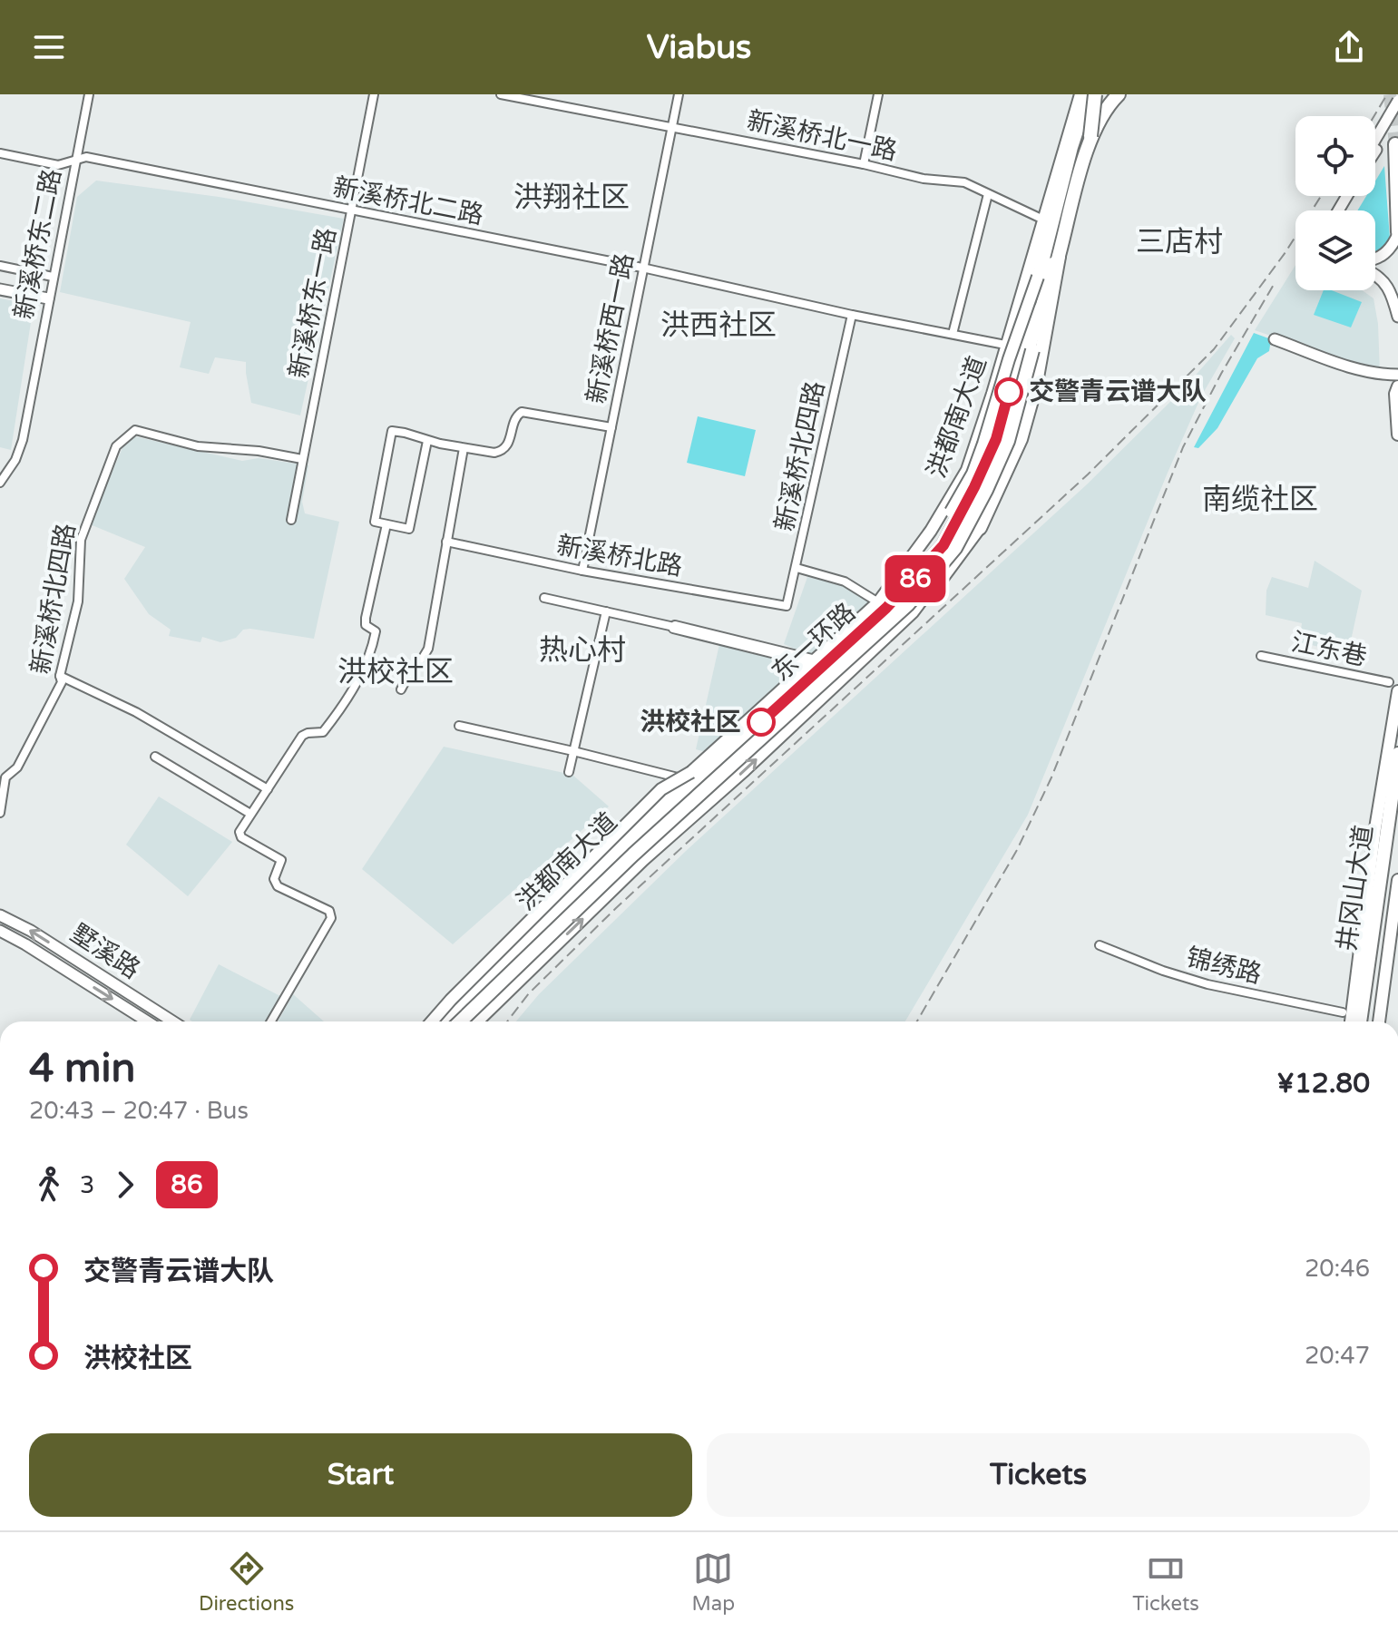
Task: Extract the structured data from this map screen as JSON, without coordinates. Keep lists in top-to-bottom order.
{
  "streets": {
    "highway": ["东一环路", "井冈山大道"],
    "main road": ["洪都南大道"],
    "street": [
      "新溪桥北一路",
      "新溪桥北二路",
      "新溪桥东二路",
      "新溪桥东一路",
      "新溪桥西一路",
      "新溪桥北四路",
      "新溪桥北路",
      "江东巷",
      "墅溪路",
      "锦绣路"
    ]
  },
  "crossings": [
    ["新溪桥北一路", "新溪桥西一路"],
    ["新溪桥北一路", "洪都南大道"],
    ["新溪桥北二路", "新溪桥东二路"],
    ["新溪桥北二路", "新溪桥东一路"],
    ["新溪桥北二路", "新溪桥西一路"],
    ["新溪桥北二路", "洪都南大道"],
    ["新溪桥北二路", "新溪桥北四路"],
    ["新溪桥北二路", "东一环路"],
    ["新溪桥东一路", "新溪桥北四路"],
    ["新溪桥西一路", "新溪桥北路"],
    ["洪都南大道", "东一环路"],
    ["新溪桥北四路", "新溪桥北路"]
  ],
  "districts": [
    "洪翔社区",
    "三店村",
    "洪西社区",
    "南缆社区",
    "热心村",
    "洪校社区"
  ],
  "places": ["交警青云谱大队", "洪校社区"],
  "lines": ["bus line 86"],
  "page": {
    "header": "Viabus",
    "on_map": "86",
    "heading": ["4 min", "20:43 – 20:47 · Bus", "¥12.80"],
    "legs": ["3", "86"],
    "list": [
      {
        "name": "交警青云谱大队",
        "value": "20:46"
      },
      {
        "name": "洪校社区",
        "value": "20:47"
      }
    ],
    "buttons": ["Start", "Tickets"],
    "tabs": ["Directions", "Map", "Tickets"]
  }
}
